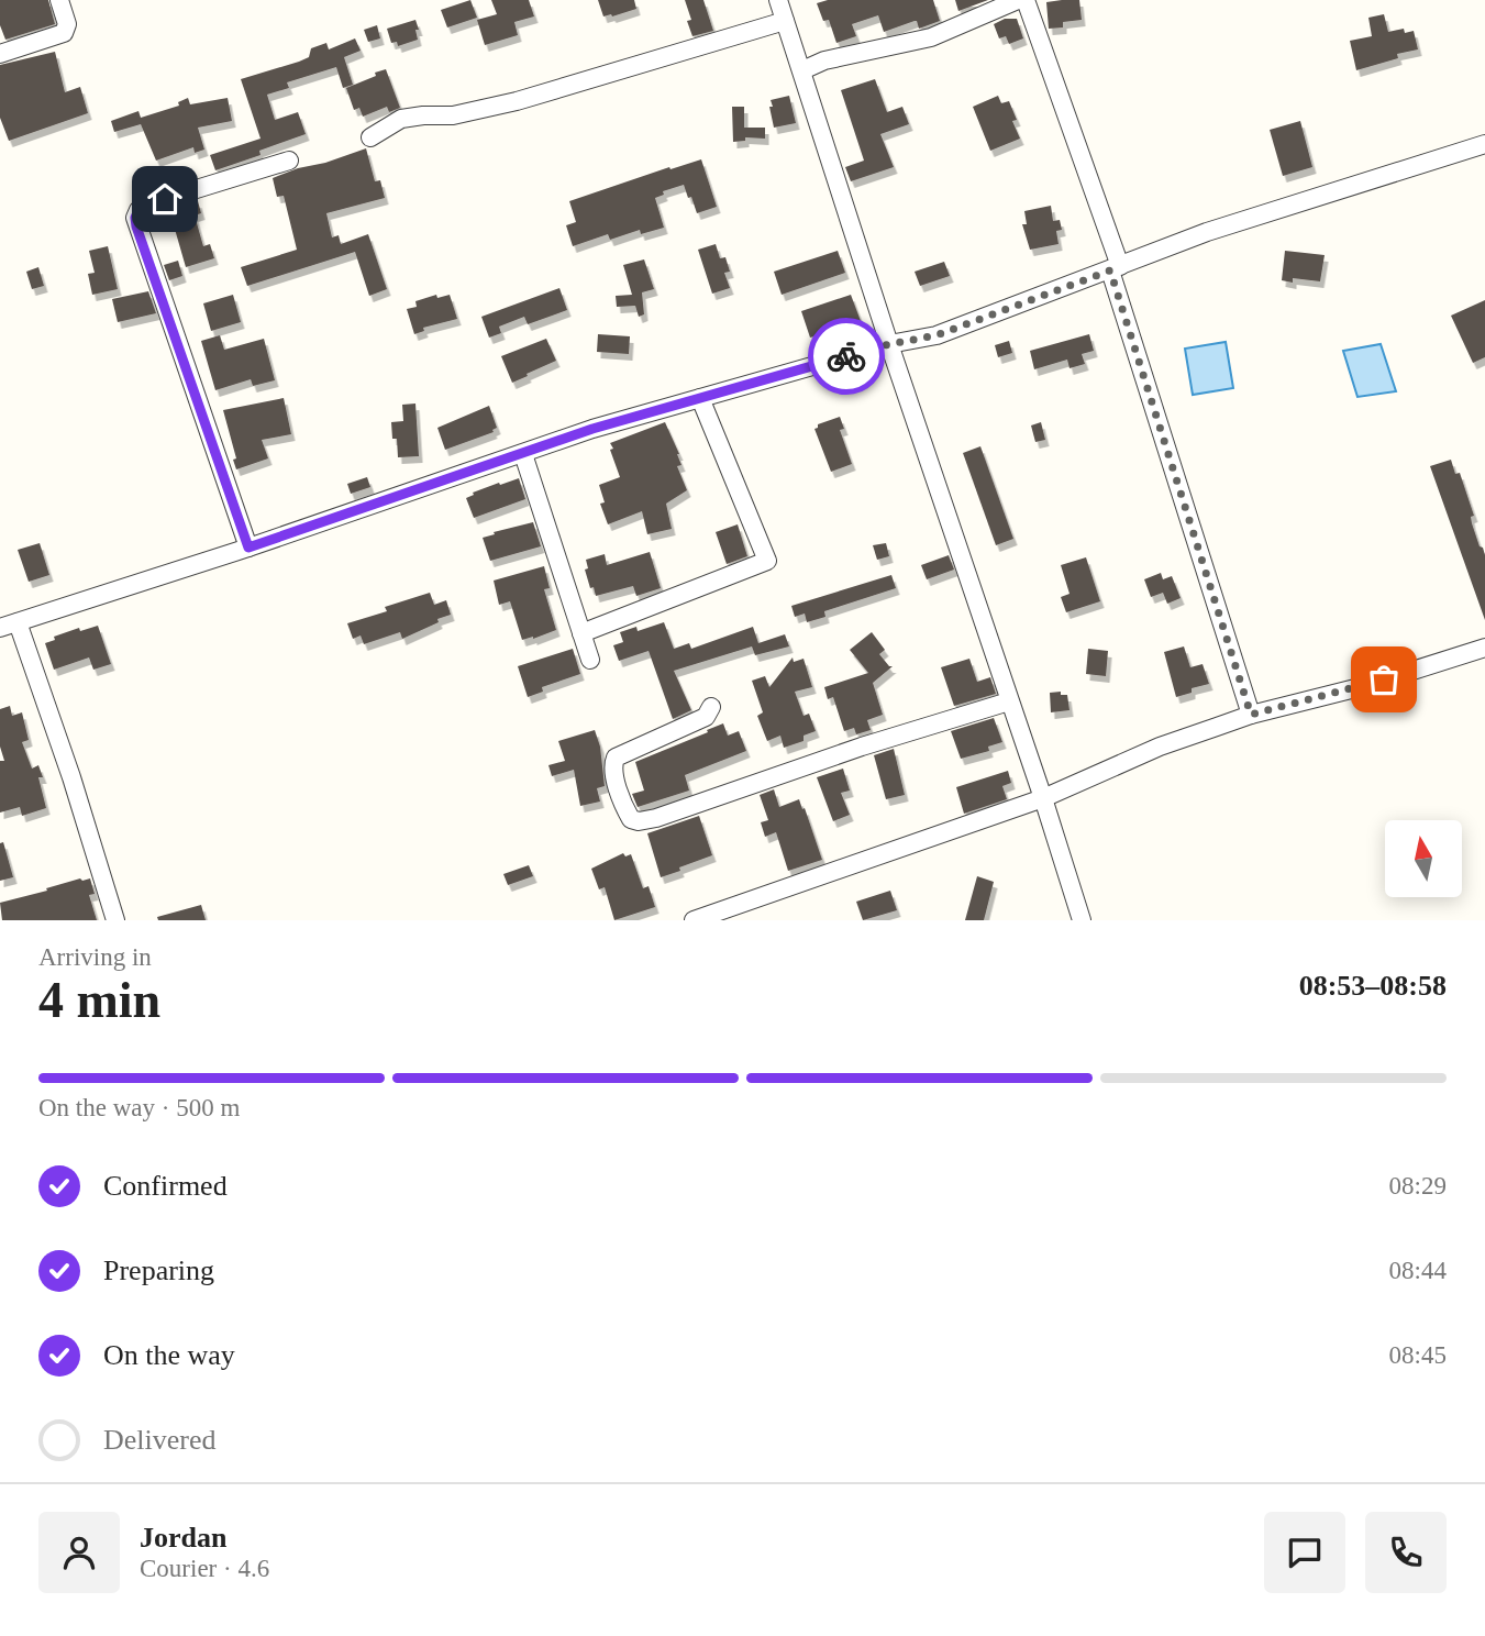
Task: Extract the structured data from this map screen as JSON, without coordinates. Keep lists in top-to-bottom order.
{
  "north": "top",
  "page": {
    "heading": ["4 min", "Arriving in", "08:53–08:58"],
    "panel": ["Jordan", "Courier · 4.6"],
    "bar": "On the way · 500 m",
    "list": [
      ["Confirmed", "08:29"],
      ["Preparing", "08:44"],
      ["On the way", "08:45"],
      "Delivered"
    ]
  }
}
